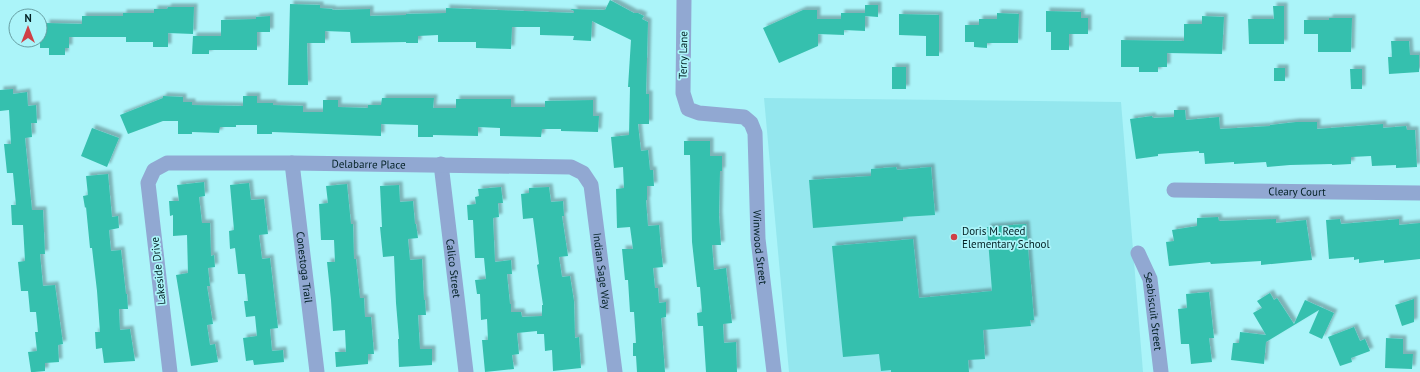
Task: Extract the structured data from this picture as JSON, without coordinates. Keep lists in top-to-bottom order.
{
  "streets": {
    "street": [
      "Terry Lane",
      "Delabarre Place",
      "Cleary Court",
      "Winwood Street",
      "Conestoga Trail",
      "Calico Street",
      "Lakeside Drive",
      "Indian Sage Way",
      "Seabiscuit Street"
    ]
  },
  "crossings": [
    ["Terry Lane", "Winwood Street"],
    ["Delabarre Place", "Conestoga Trail"],
    ["Delabarre Place", "Calico Street"],
    ["Delabarre Place", "Lakeside Drive"],
    ["Delabarre Place", "Indian Sage Way"]
  ],
  "places": ["Doris M. Reed Elementary School"],
  "north": "top"
}
